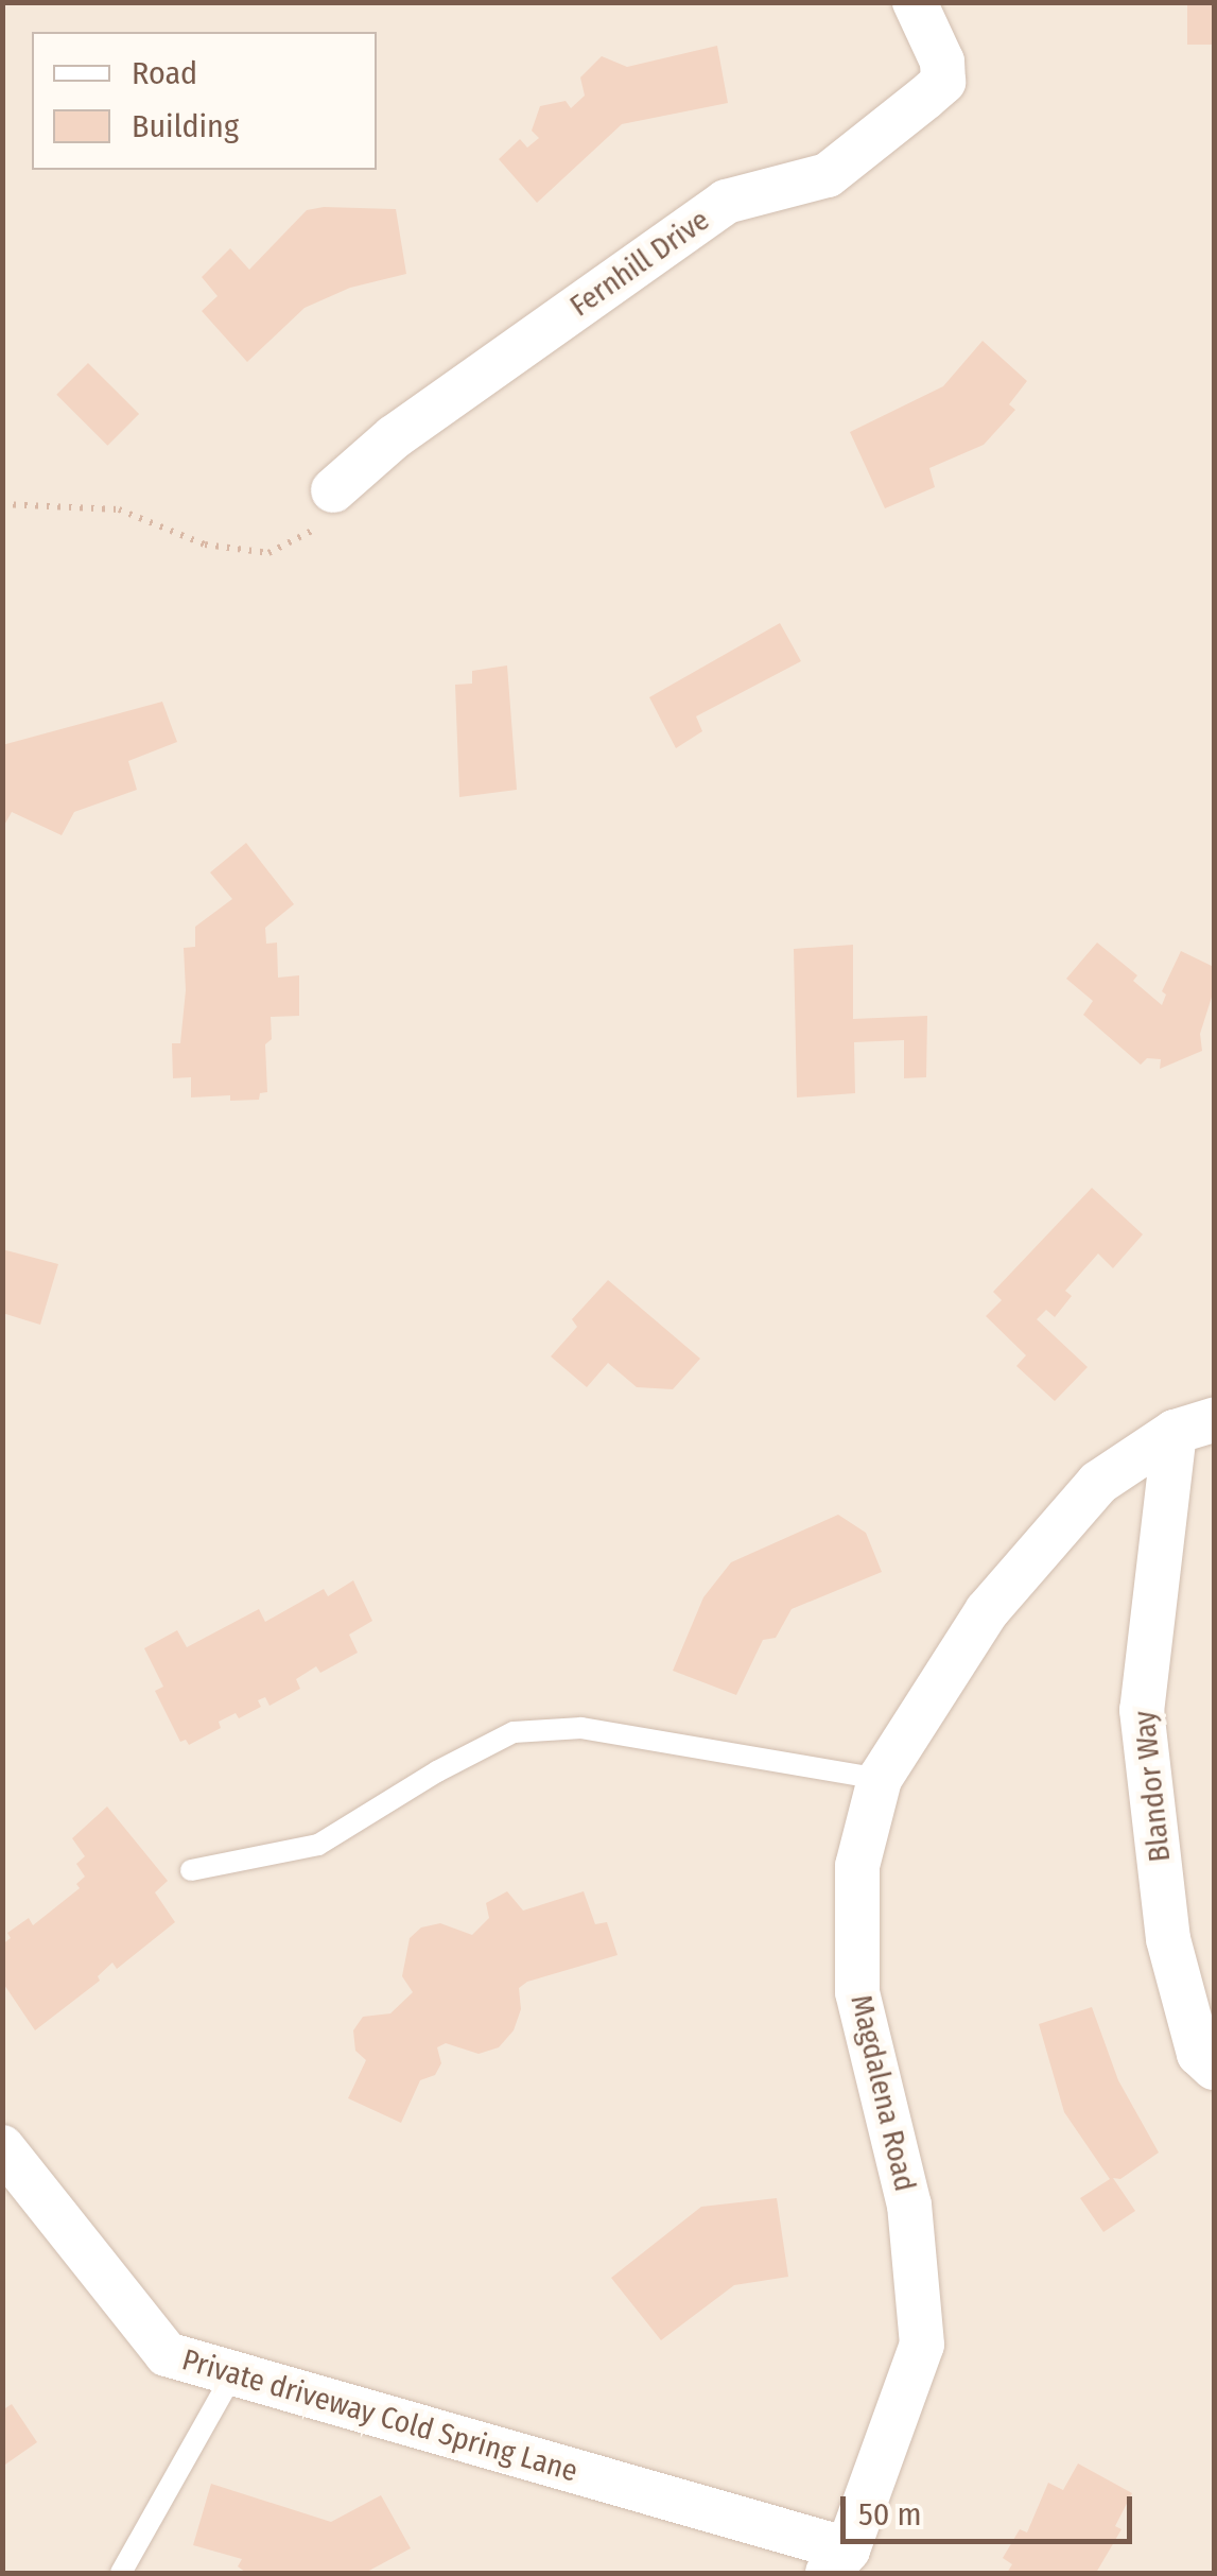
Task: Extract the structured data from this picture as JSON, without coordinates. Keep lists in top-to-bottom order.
{
  "streets": {
    "street": [
      "Fernhill Drive",
      "Blandor Way",
      "Magdalena Road",
      "Private driveway Cold Spring Lane"
    ]
  },
  "crossings": [
    ["Blandor Way", "Magdalena Road"],
    ["Magdalena Road", "Private driveway Cold Spring Lane"]
  ],
  "legend": ["Road", "Building"],
  "scale_bar": "50 m"
}
